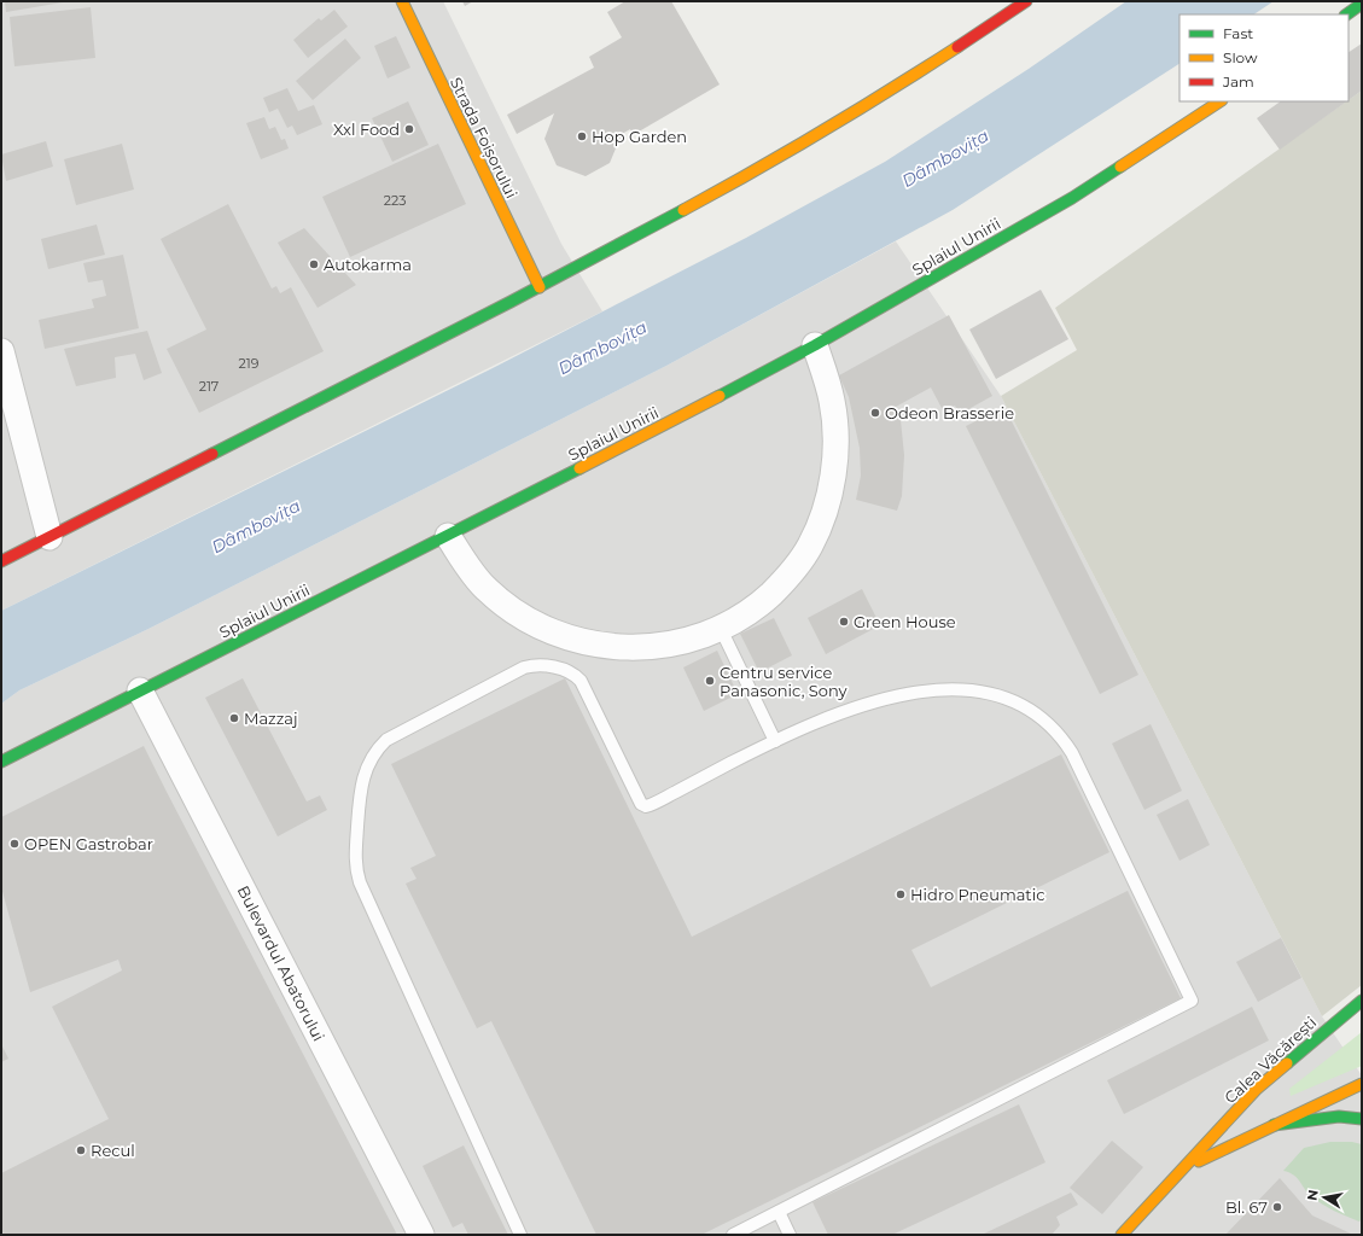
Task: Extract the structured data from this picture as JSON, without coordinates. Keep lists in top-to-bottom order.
{
  "streets": {
    "main road": ["Strada Foișorului", "Splaiul Unirii", "Calea Văcărești"],
    "street": ["Bulevardul Abatorului"]
  },
  "crossings": [
    ["Splaiul Unirii", "Bulevardul Abatorului"]
  ],
  "water": ["Dâmbovița"],
  "places": [
    "Xxl Food",
    "Hop Garden",
    "Autokarma",
    "Odeon Brasserie",
    "Green House",
    "Centru service Panasonic, Sony",
    "Mazzaj",
    "OPEN Gastrobar",
    "Hidro Pneumatic",
    "Recul",
    "Bl. 67"
  ],
  "house_numbers": ["223", "219", "217"],
  "legend": ["Fast", "Slow", "Jam"],
  "north": "left"
}
